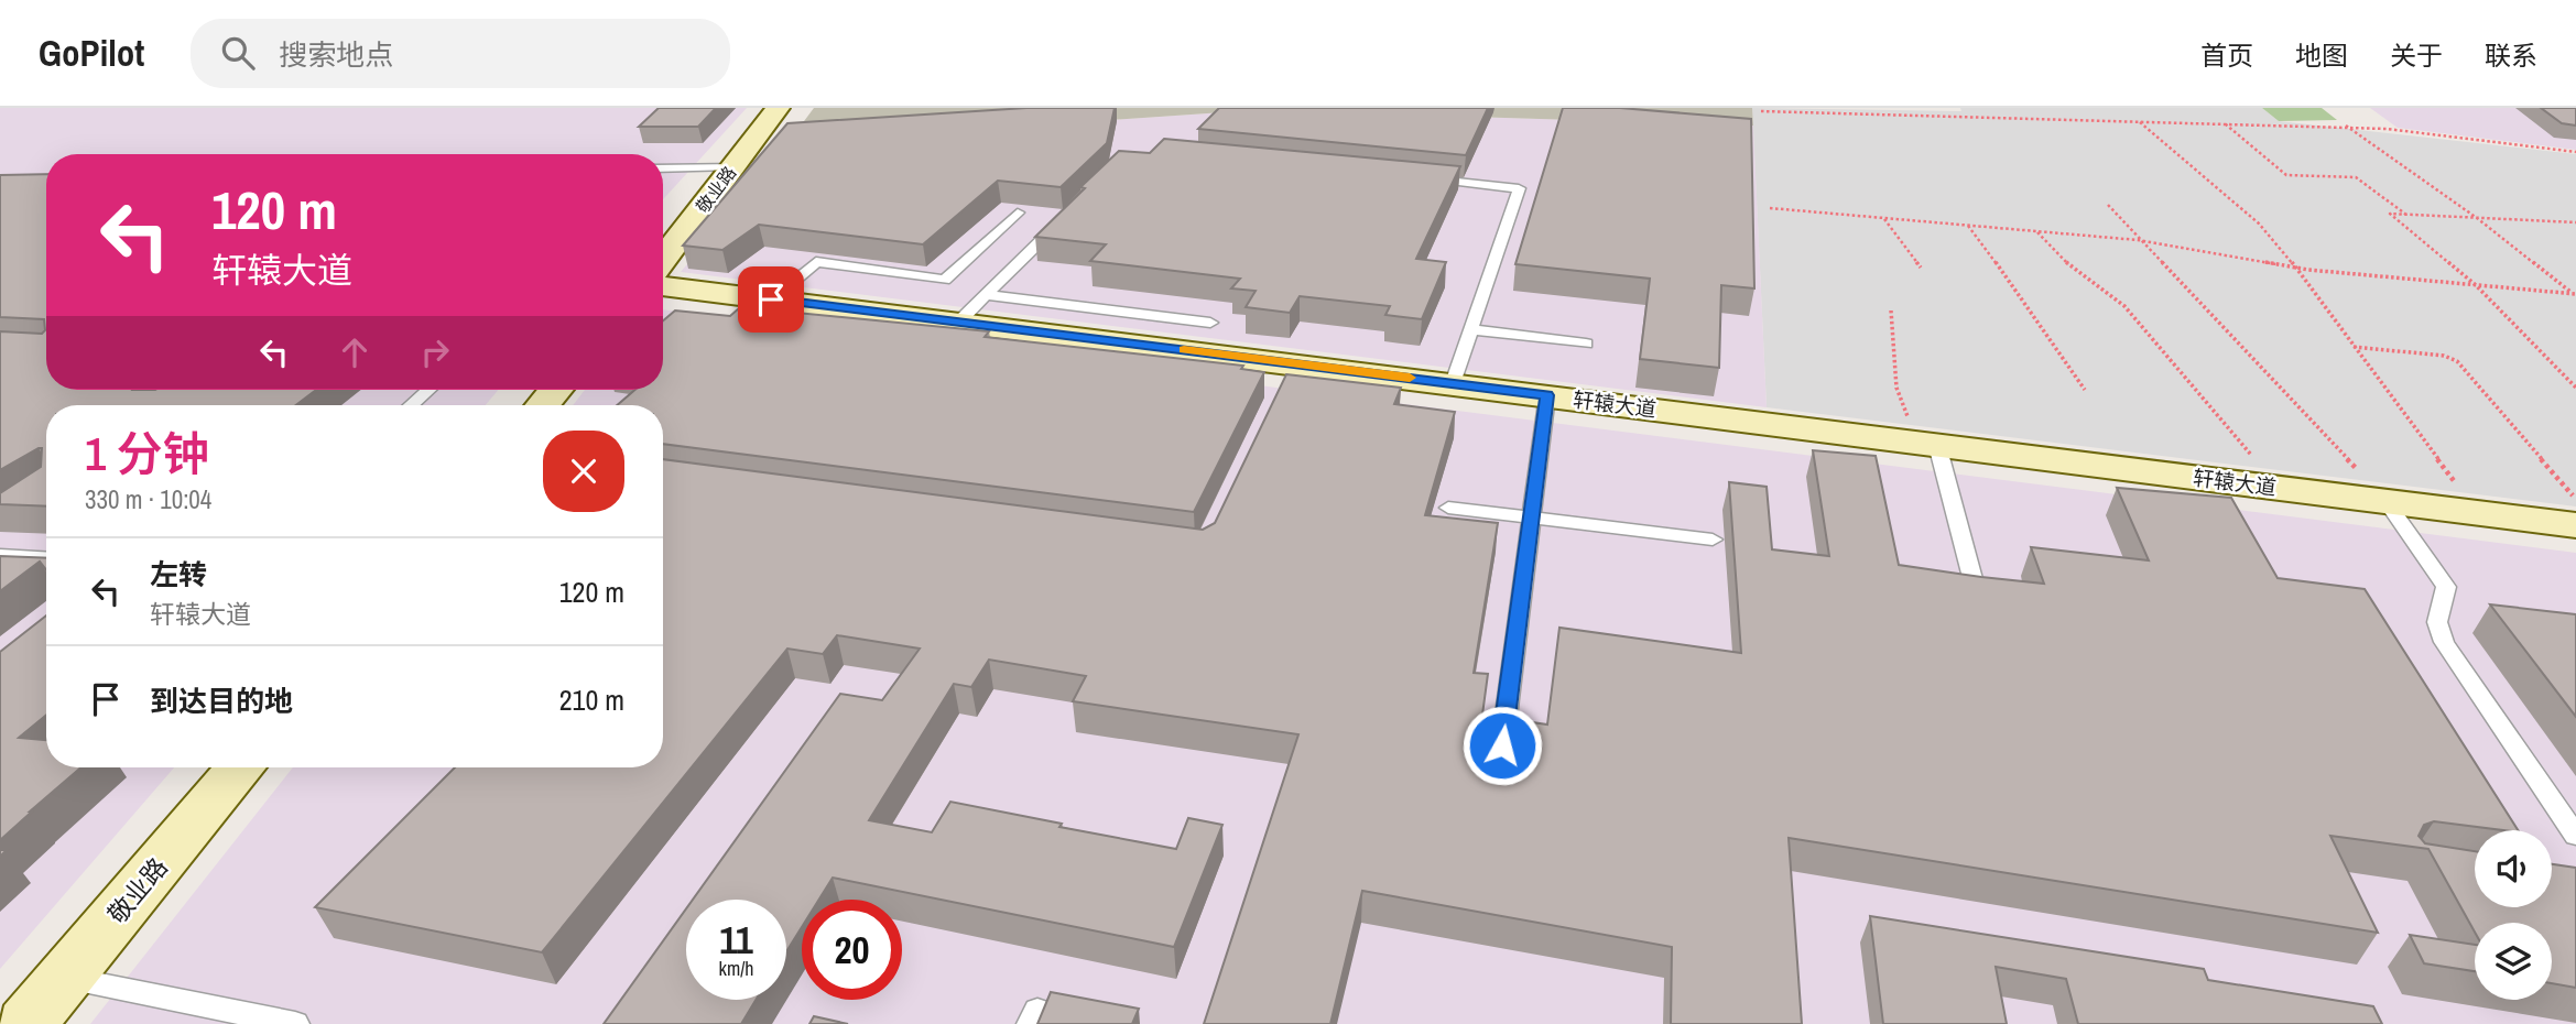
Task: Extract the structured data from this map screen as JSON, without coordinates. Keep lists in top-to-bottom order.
{
  "streets": {
    "street": ["敬业路", "轩辕大道"]
  },
  "page": {
    "header": "GoPilot",
    "search": "搜索地点",
    "nav": [
      "首页",
      "地图",
      "关于",
      "联系"
    ],
    "turn": ["120 m", "轩辕大道"],
    "heading": ["1 分钟", "330 m · 10:04"],
    "list": [
      {
        "name": "左转",
        "note": "轩辕大道",
        "value": "120 m"
      },
      {
        "name": "到达目的地",
        "value": "210 m"
      }
    ],
    "speed": "11 km/h",
    "limit": "20"
  }
}
